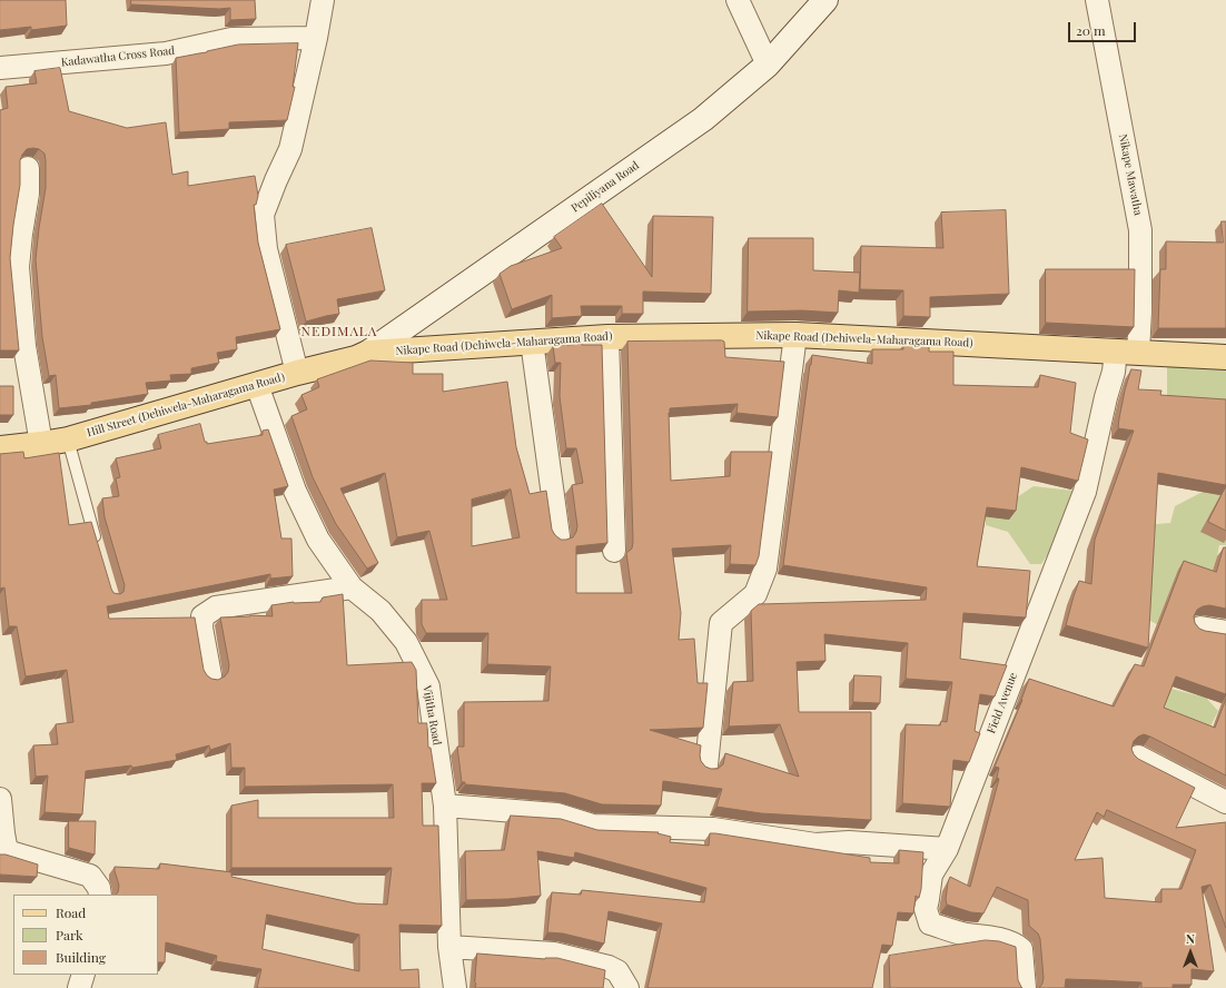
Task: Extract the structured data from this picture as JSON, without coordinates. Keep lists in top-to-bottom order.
{
  "streets": {
    "main road": ["Pepiliyana Road", "Nikape Road (Dehiwela-Maharagama Road)", "Hill Street (Dehiwela-Maharagama Road)"],
    "street": [
      "Kadawatha Cross Road",
      "Nikape Mawatha",
      "Field Avenue",
      "Vijitha Road"
    ]
  },
  "crossings": [
    ["Nikape Mawatha", "Nikape Road (Dehiwela-Maharagama Road)"],
    ["Nikape Mawatha", "Field Avenue"],
    ["Pepiliyana Road", "Nikape Road (Dehiwela-Maharagama Road)"],
    ["Pepiliyana Road", "Hill Street (Dehiwela-Maharagama Road)"],
    ["Nikape Road (Dehiwela-Maharagama Road)", "Hill Street (Dehiwela-Maharagama Road)"],
    ["Nikape Road (Dehiwela-Maharagama Road)", "Field Avenue"],
    ["Hill Street (Dehiwela-Maharagama Road)", "Vijitha Road"]
  ],
  "districts": ["NEDIMALA"],
  "legend": ["Road", "Park", "Building"],
  "scale_bar": "20 m",
  "north": "top"
}
